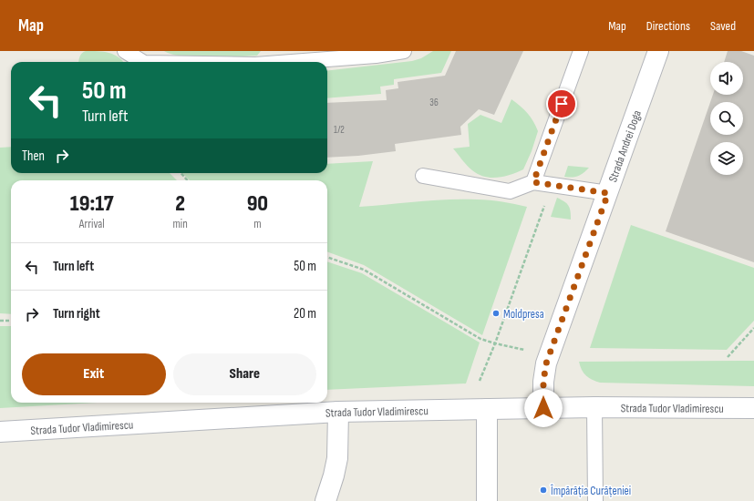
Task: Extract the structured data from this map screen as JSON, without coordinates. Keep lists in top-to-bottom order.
{
  "streets": {
    "main road": ["Strada Andrei Doga", "Strada Tudor Vladimirescu"]
  },
  "crossings": [
    ["Strada Andrei Doga", "Strada Tudor Vladimirescu"]
  ],
  "places": ["Moldpresa", "Împărăția Curățeniei"],
  "house_numbers": ["36", "1/2"],
  "page": {
    "header": "Map",
    "nav": ["Map", "Directions", "Saved"],
    "turn": ["50 m", "Turn left"],
    "then": "Then",
    "eta": [
      "19:17",
      "Arrival",
      "2",
      "min",
      "90",
      "m"
    ],
    "list": [
      {
        "name": "Turn left",
        "value": "50 m"
      },
      {
        "name": "Turn right",
        "value": "20 m"
      }
    ],
    "buttons": ["Exit", "Share"]
  }
}
